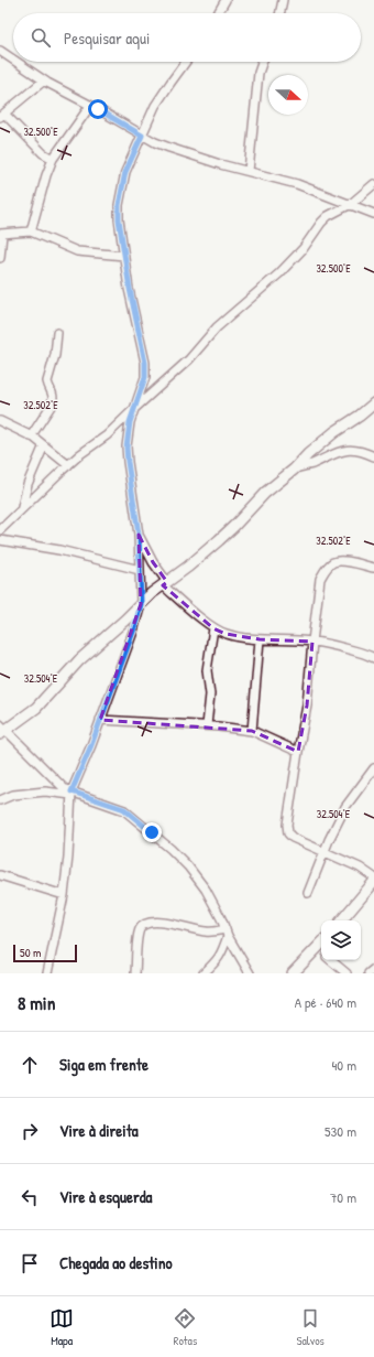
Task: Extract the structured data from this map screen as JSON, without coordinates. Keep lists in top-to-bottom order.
{
  "scale_bar": "50 m",
  "north": "right",
  "page": {
    "search": "Pesquisar aqui",
    "scale": "50 m",
    "heading": ["8 min", "A pé · 640 m"],
    "list": [
      ["Siga em frente", "40 m"],
      ["Vire à direita", "530 m"],
      ["Vire à esquerda", "70 m"],
      "Chegada ao destino"
    ],
    "nav": ["Mapa", "Rotas", "Salvos"]
  },
  "coordinates": ["32.500°E", "32.502°E", "32.504°E"]
}
